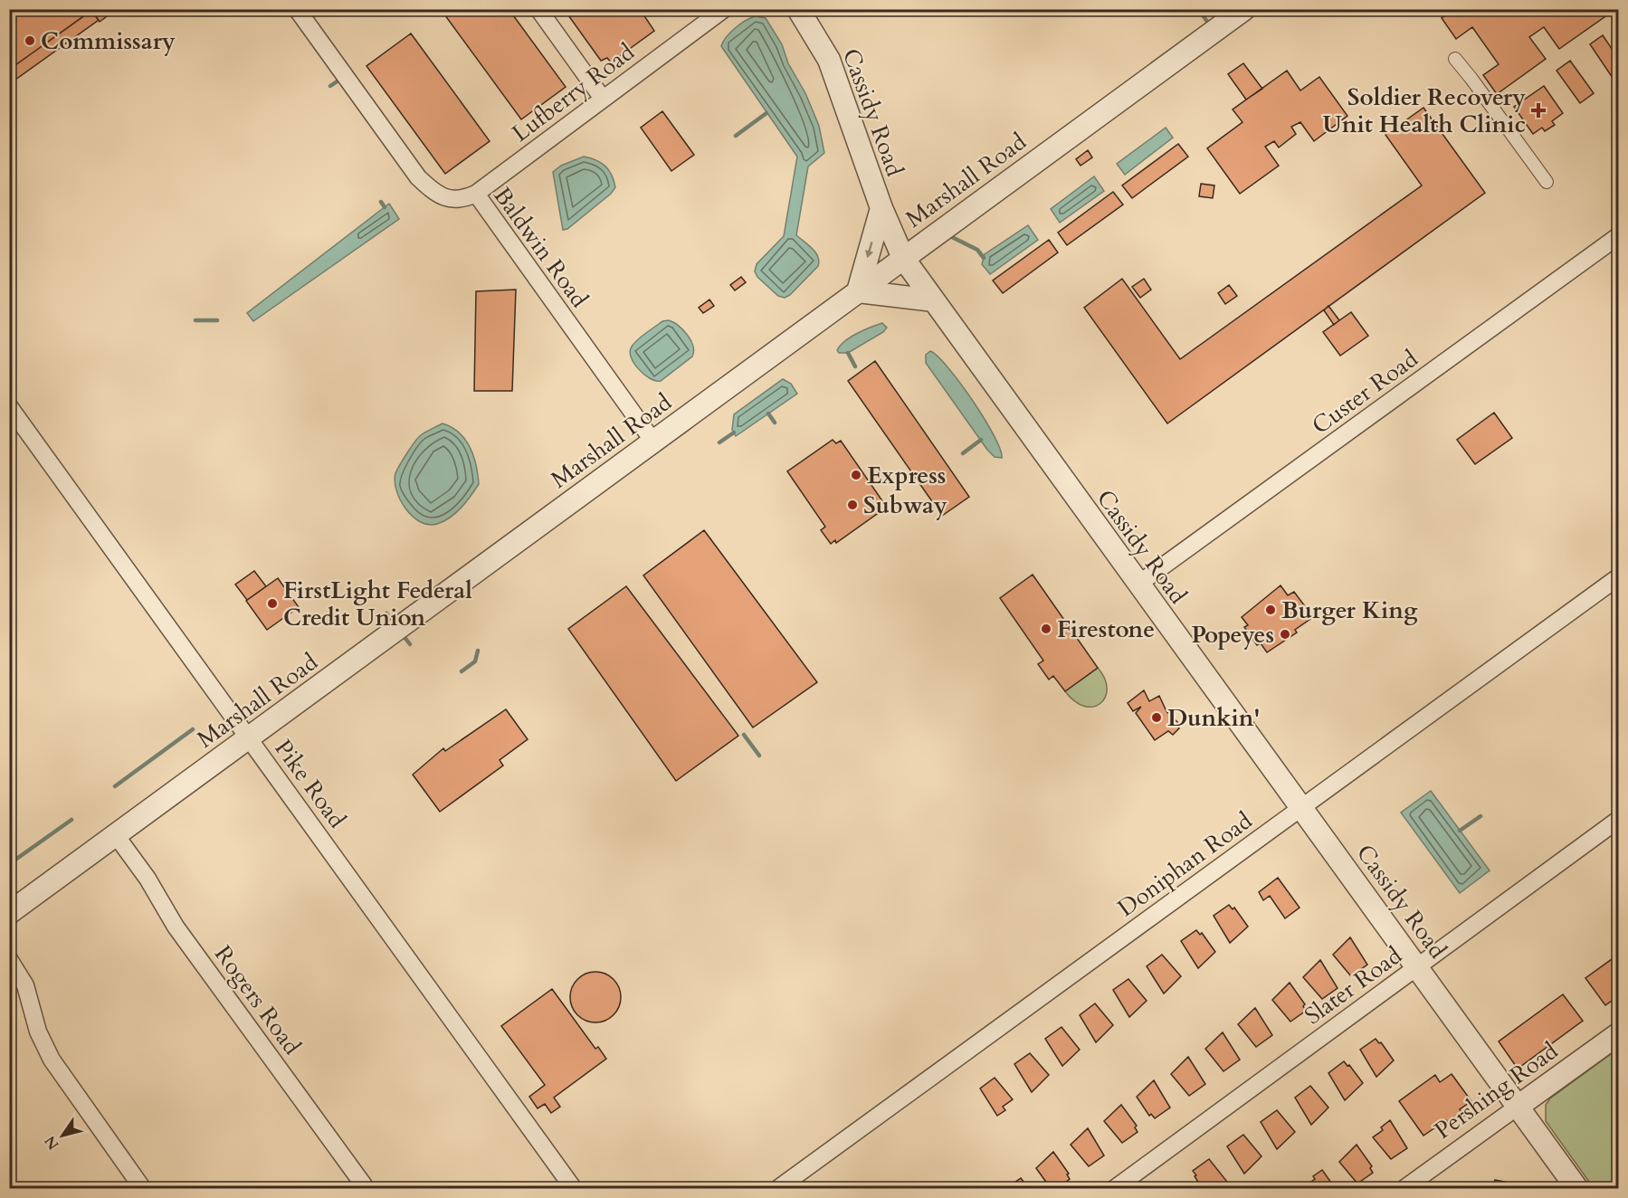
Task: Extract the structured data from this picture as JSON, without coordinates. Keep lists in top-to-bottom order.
{
  "streets": {
    "street": [
      "Lufberry Road",
      "Cassidy Road",
      "Marshall Road",
      "Baldwin Road",
      "Custer Road",
      "Pike Road",
      "Doniphan Road",
      "Slater Road",
      "Rogers Road",
      "Pershing Road"
    ]
  },
  "crossings": [
    ["Lufberry Road", "Baldwin Road"],
    ["Cassidy Road", "Marshall Road"],
    ["Cassidy Road", "Custer Road"],
    ["Cassidy Road", "Doniphan Road"],
    ["Cassidy Road", "Slater Road"],
    ["Cassidy Road", "Pershing Road"],
    ["Marshall Road", "Baldwin Road"],
    ["Marshall Road", "Pike Road"],
    ["Marshall Road", "Rogers Road"]
  ],
  "places": {
    "other": [
      "Commissary",
      "Express",
      "Subway",
      "FirstLight Federal Credit Union",
      "Burger King",
      "Firestone",
      "Popeyes",
      "Dunkin'"
    ],
    "health": ["Soldier Recovery Unit Health Clinic"]
  },
  "north": "bottom left"
}
